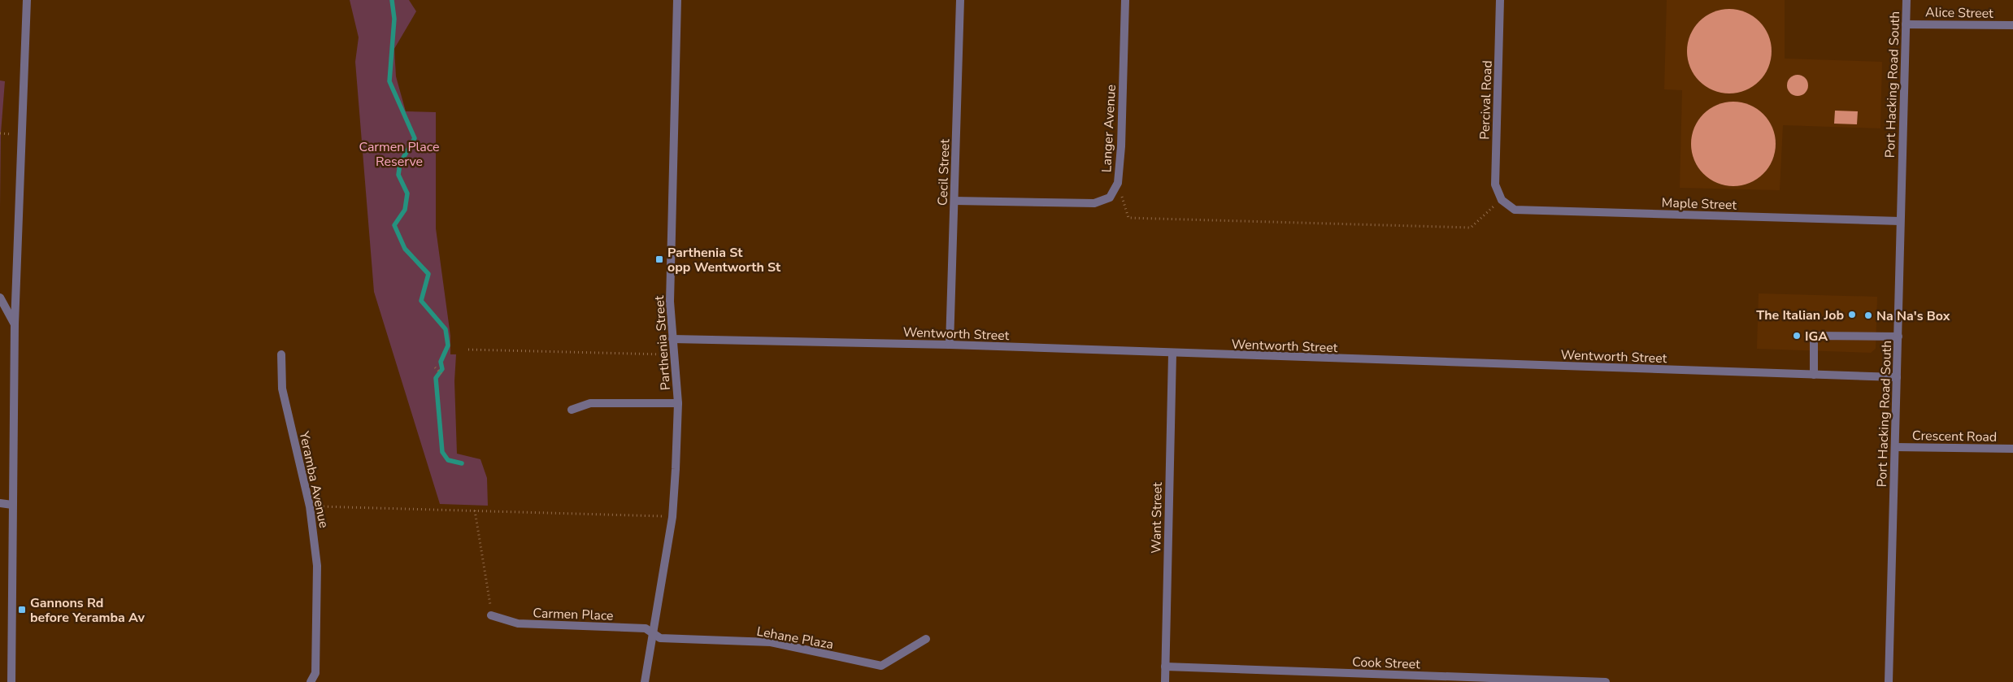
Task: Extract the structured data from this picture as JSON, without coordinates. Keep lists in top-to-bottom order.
{
  "streets": {
    "street": [
      "Alice Street",
      "Port Hacking Road South",
      "Percival Road",
      "Langer Avenue",
      "Cecil Street",
      "Maple Street",
      "Wentworth Street",
      "Parthenia Street",
      "Crescent Road",
      "Yeramba Avenue",
      "Want Street",
      "Carmen Place",
      "Lehane Plaza",
      "Cook Street"
    ]
  },
  "crossings": [
    ["Alice Street", "Port Hacking Road South"],
    ["Port Hacking Road South", "Maple Street"],
    ["Port Hacking Road South", "Wentworth Street"],
    ["Port Hacking Road South", "Crescent Road"],
    ["Percival Road", "Maple Street"],
    ["Langer Avenue", "Cecil Street"],
    ["Cecil Street", "Wentworth Street"],
    ["Wentworth Street", "Parthenia Street"],
    ["Wentworth Street", "Want Street"],
    ["Parthenia Street", "Carmen Place"],
    ["Parthenia Street", "Lehane Plaza"],
    ["Want Street", "Cook Street"],
    ["Carmen Place", "Lehane Plaza"]
  ],
  "parks": ["Carmen Place Reserve"],
  "places": {
    "transit": ["Parthenia St opp Wentworth St", "Gannons Rd before Yeramba Av"],
    "other": ["The Italian Job", "Na Na's Box", "IGA"]
  }
}
